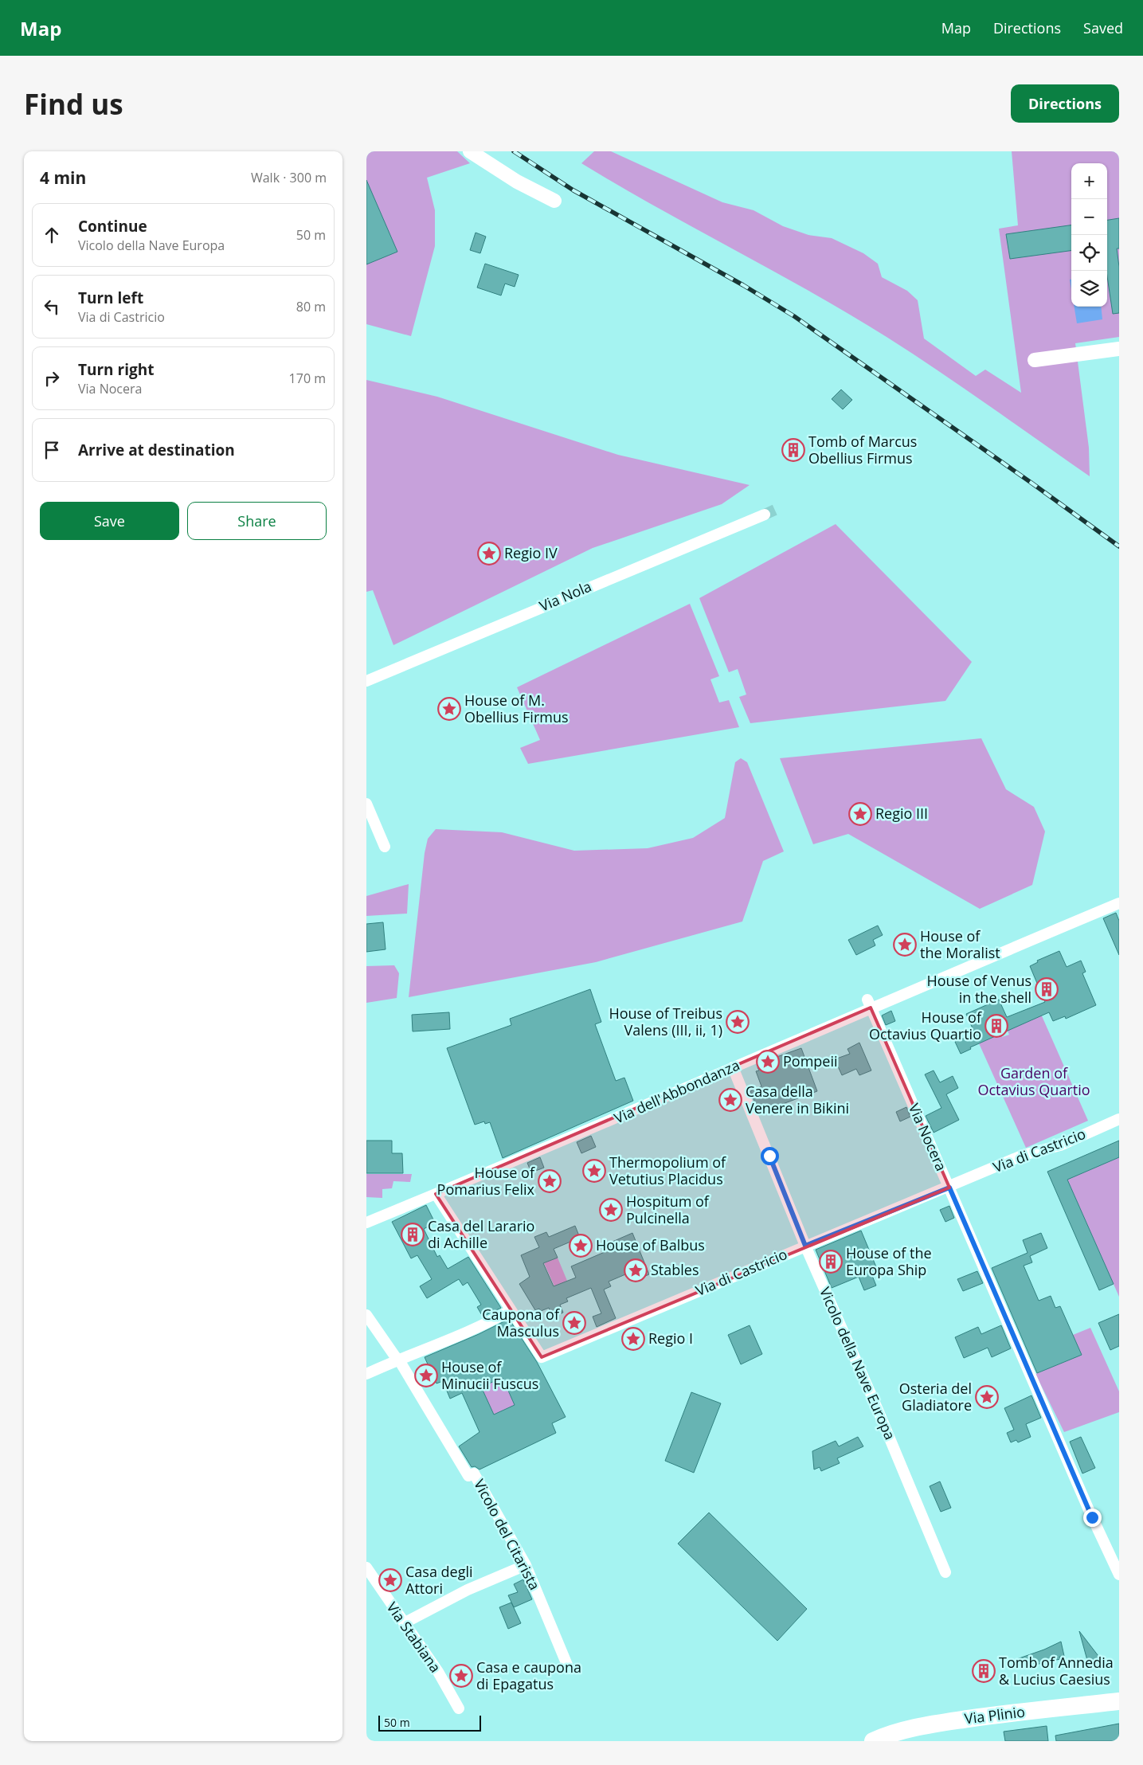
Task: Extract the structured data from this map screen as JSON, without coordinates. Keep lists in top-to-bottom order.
{
  "streets": {
    "street": [
      "Via Nola",
      "Via dell'Abbondanza",
      "Via Nocera",
      "Via di Castricio",
      "Vicolo della Nave Europa",
      "Vicolo del Citarista",
      "Via Stabiana",
      "Via Plinio"
    ]
  },
  "crossings": [
    ["Via dell'Abbondanza", "Via Nocera"],
    ["Via dell'Abbondanza", "Vicolo della Nave Europa"],
    ["Via Nocera", "Via di Castricio"],
    ["Via di Castricio", "Vicolo della Nave Europa"]
  ],
  "parks": ["Garden of Octavius Quartio"],
  "places": {
    "building": [
      "Tomb of Marcus Obellius Firmus",
      "House of Venus in the shell",
      "House of Octavius Quartio",
      "Casa del Larario di Achille",
      "House of the Europa Ship",
      "Tomb of Annedia & Lucius Caesius"
    ],
    "place": [
      "Regio IV",
      "House of M. Obellius Firmus",
      "Regio III",
      "House of the Moralist",
      "House of Treibus Valens (III, ii, 1)",
      "Pompeii",
      "Casa della Venere in Bikini",
      "Thermopolium of Vetutius Placidus",
      "House of Pomarius Felix",
      "Hospitum of Pulcinella",
      "House of Balbus",
      "Stables",
      "Caupona of Masculus",
      "Regio I",
      "House of Minucii Fuscus",
      "Osteria del Gladiatore",
      "Casa degli Attori",
      "Casa e caupona di Epagatus"
    ]
  },
  "scale_bar": "50 m",
  "page": {
    "header": "Map",
    "nav": ["Map", "Directions", "Saved"],
    "buttons": [
      "Directions",
      ["Save", "Share"]
    ],
    "title": "Find us",
    "heading": ["4 min", "Walk · 300 m"],
    "map_buttons": ["+", "−"],
    "list": [
      ["Continue", "Vicolo della Nave Europa", "50 m"],
      ["Turn left", "Via di Castricio", "80 m"],
      ["Turn right", "Via Nocera", "170 m"],
      "Arrive at destination"
    ],
    "scale": "50 m"
  }
}
